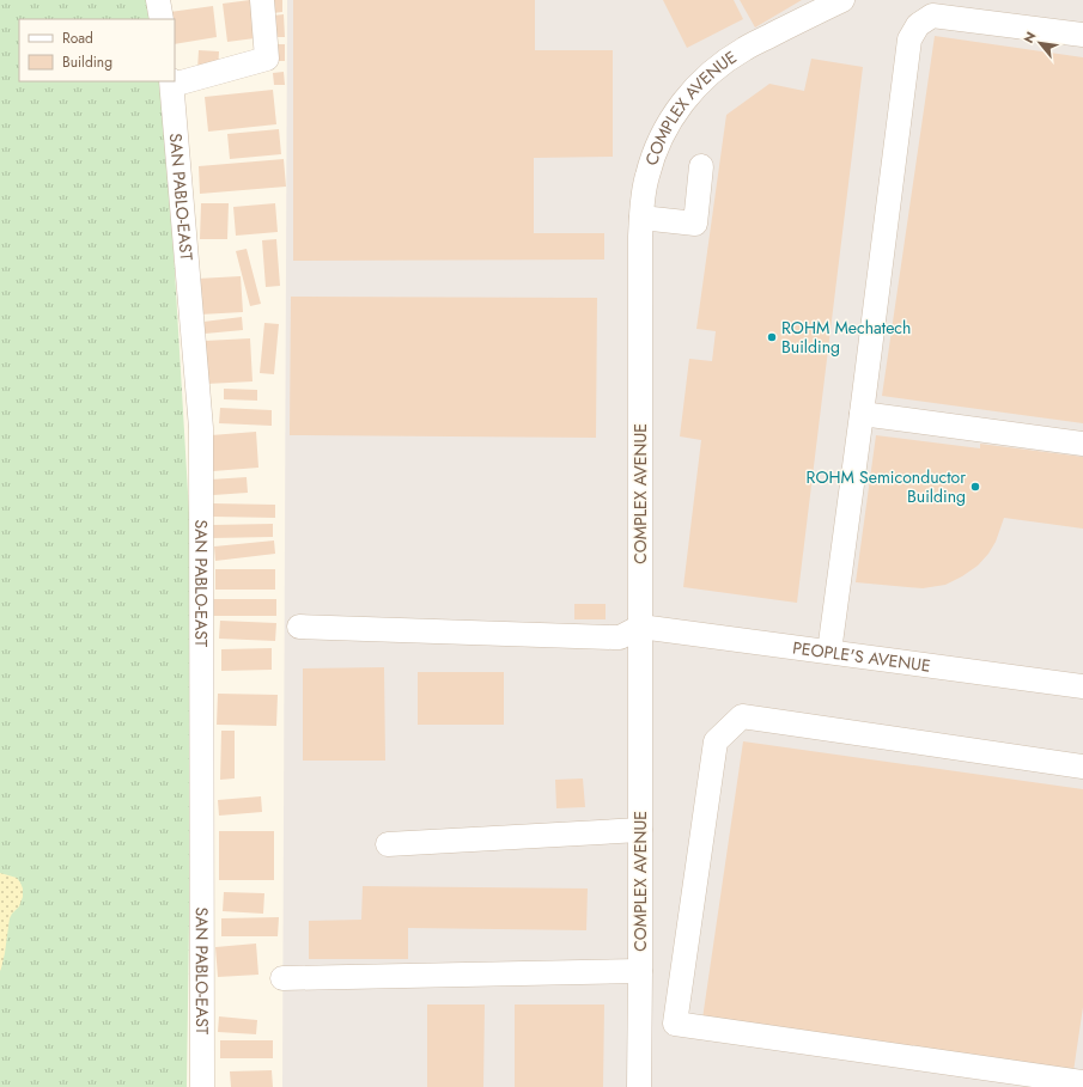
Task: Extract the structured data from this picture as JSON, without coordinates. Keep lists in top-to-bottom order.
{
  "streets": {
    "street": ["COMPLEX AVENUE", "SAN PABLO-EAST", "PEOPLE'S AVENUE"]
  },
  "crossings": [
    ["COMPLEX AVENUE", "PEOPLE'S AVENUE"]
  ],
  "places": ["ROHM Mechatech Building", "ROHM Semiconductor Building"],
  "legend": ["Road", "Building"],
  "north": "top left"
}
